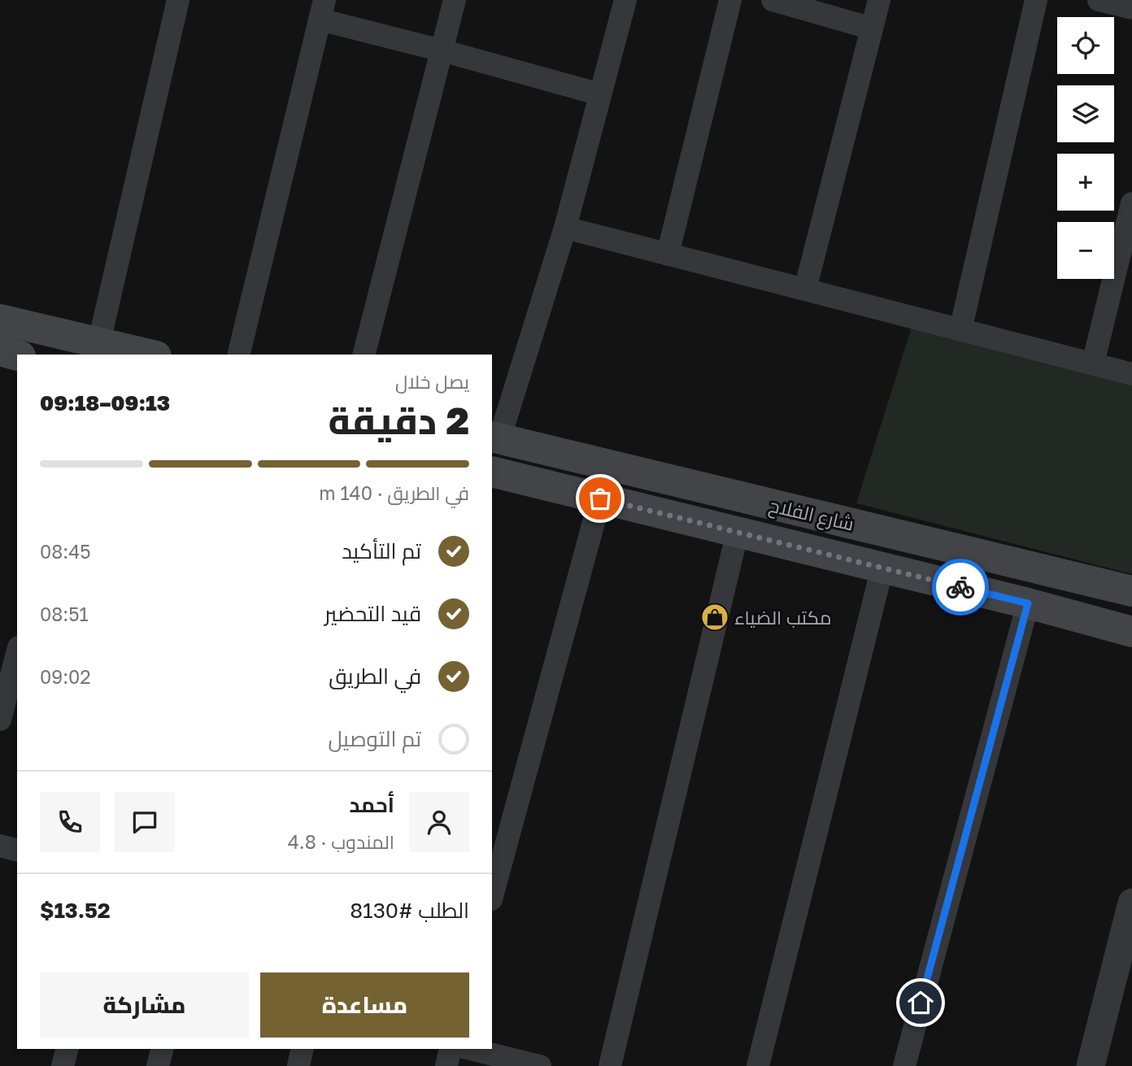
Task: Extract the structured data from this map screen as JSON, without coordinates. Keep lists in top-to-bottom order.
{
  "streets": {
    "main road": ["شارع الفلاح"]
  },
  "places": {
    "shop": ["مكتب الضياء"]
  },
  "page": {
    "map_buttons": ["+", "−"],
    "heading": ["2 دقيقة", "يصل خلال", "09:13–09:18"],
    "panel": [
      "أحمد",
      "المندوب · 4.8",
      "الطلب #8130",
      "$13.52"
    ],
    "bar": "في الطريق · 140 m",
    "list": [
      ["تم التأكيد", "08:45"],
      ["قيد التحضير", "08:51"],
      ["في الطريق", "09:02"],
      "تم التوصيل"
    ],
    "buttons": ["مساعدة", "مشاركة"]
  }
}
